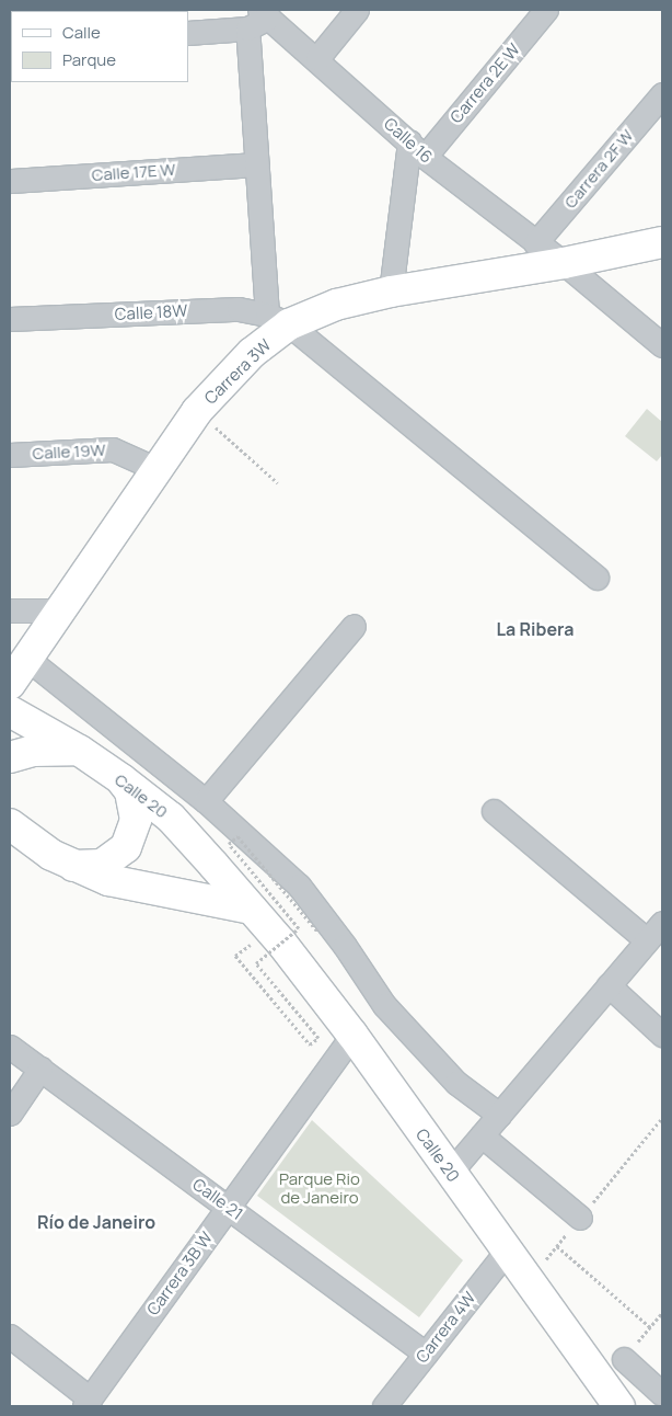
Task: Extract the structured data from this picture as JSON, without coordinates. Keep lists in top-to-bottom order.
{
  "streets": {
    "main road": ["Carrera 3W", "Calle 20"],
    "street": [
      "Carrera 2E W",
      "Calle 16",
      "Carrera 2F W",
      "Calle 17E W",
      "Calle 18W",
      "Calle 19W",
      "Calle 21",
      "Carrera 3B W",
      "Carrera 4W"
    ]
  },
  "crossings": [
    ["Carrera 2E W", "Calle 16"],
    ["Calle 16", "Carrera 2F W"],
    ["Calle 16", "Carrera 3W"],
    ["Calle 18W", "Carrera 3W"],
    ["Carrera 3W", "Calle 19W"],
    ["Calle 20", "Carrera 3B W"],
    ["Calle 20", "Carrera 4W"],
    ["Calle 21", "Carrera 3B W"],
    ["Calle 21", "Carrera 4W"]
  ],
  "districts": ["La Ribera", "Río de Janeiro"],
  "parks": ["Parque Rio de Janeiro"],
  "legend": ["Calle", "Parque"]
}
